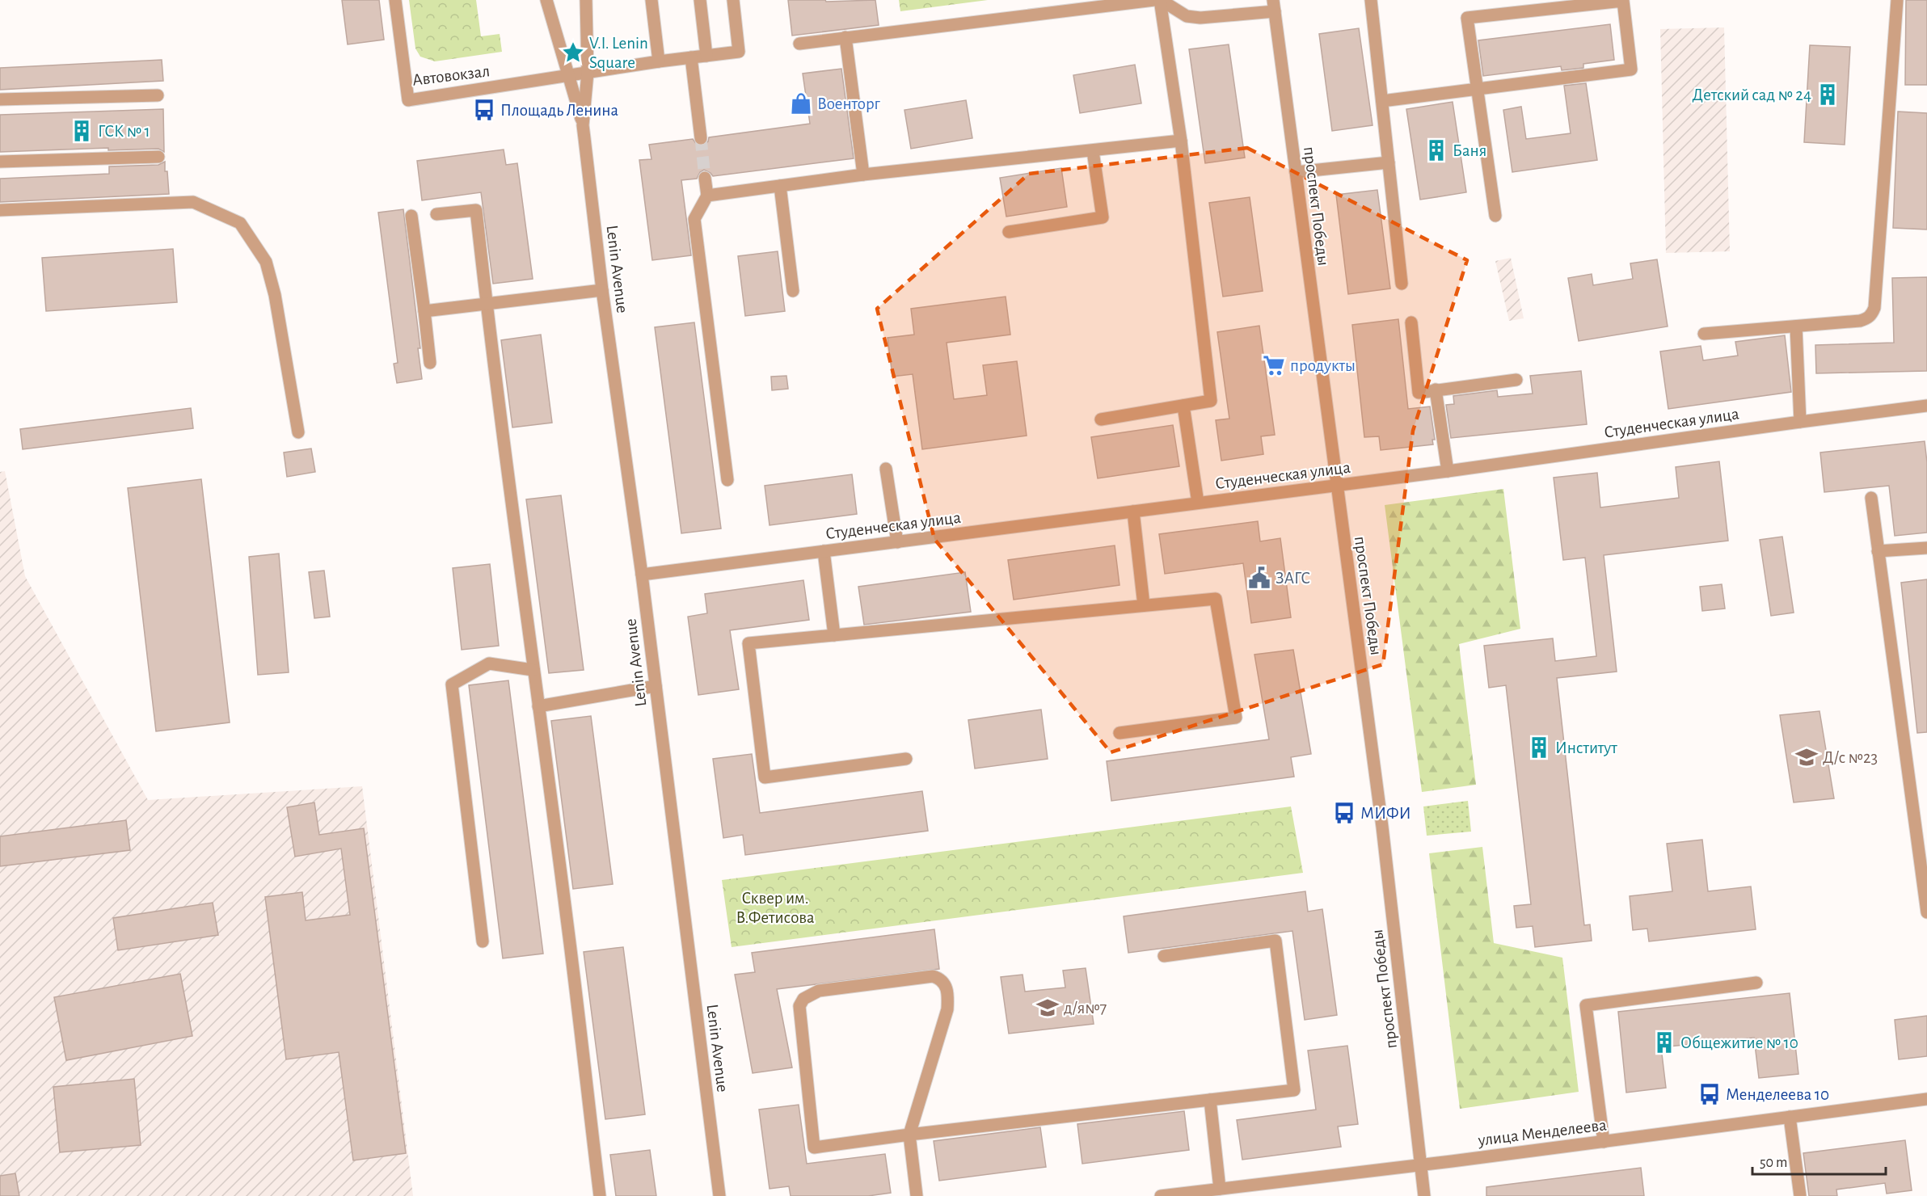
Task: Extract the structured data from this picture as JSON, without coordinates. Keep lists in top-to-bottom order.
{
  "streets": {
    "street": [
      "Автовокзал",
      "проспект Победы",
      "Lenin Avenue",
      "Студенческая улица",
      "улица Менделеева"
    ]
  },
  "crossings": [
    ["Автовокзал", "Lenin Avenue"],
    ["проспект Победы", "Студенческая улица"],
    ["проспект Победы", "улица Менделеева"],
    ["Lenin Avenue", "Студенческая улица"]
  ],
  "parks": ["Сквер им. В.Фетисова"],
  "places": {
    "place": ["V.I. Lenin Square"],
    "building": [
      "Детский сад № 24",
      "ГСК № 1",
      "Баня",
      "Институт",
      "Общежитие № 10"
    ],
    "shop": ["Военторг"],
    "bus stop": ["Площадь Ленина", "МИФИ", "Менделеева 10"],
    "supermarket": ["продукты"],
    "public building": ["ЗАГС"],
    "school or university": ["Д/с №23", "д/я№7"]
  },
  "scale_bar": "50 m"
}
